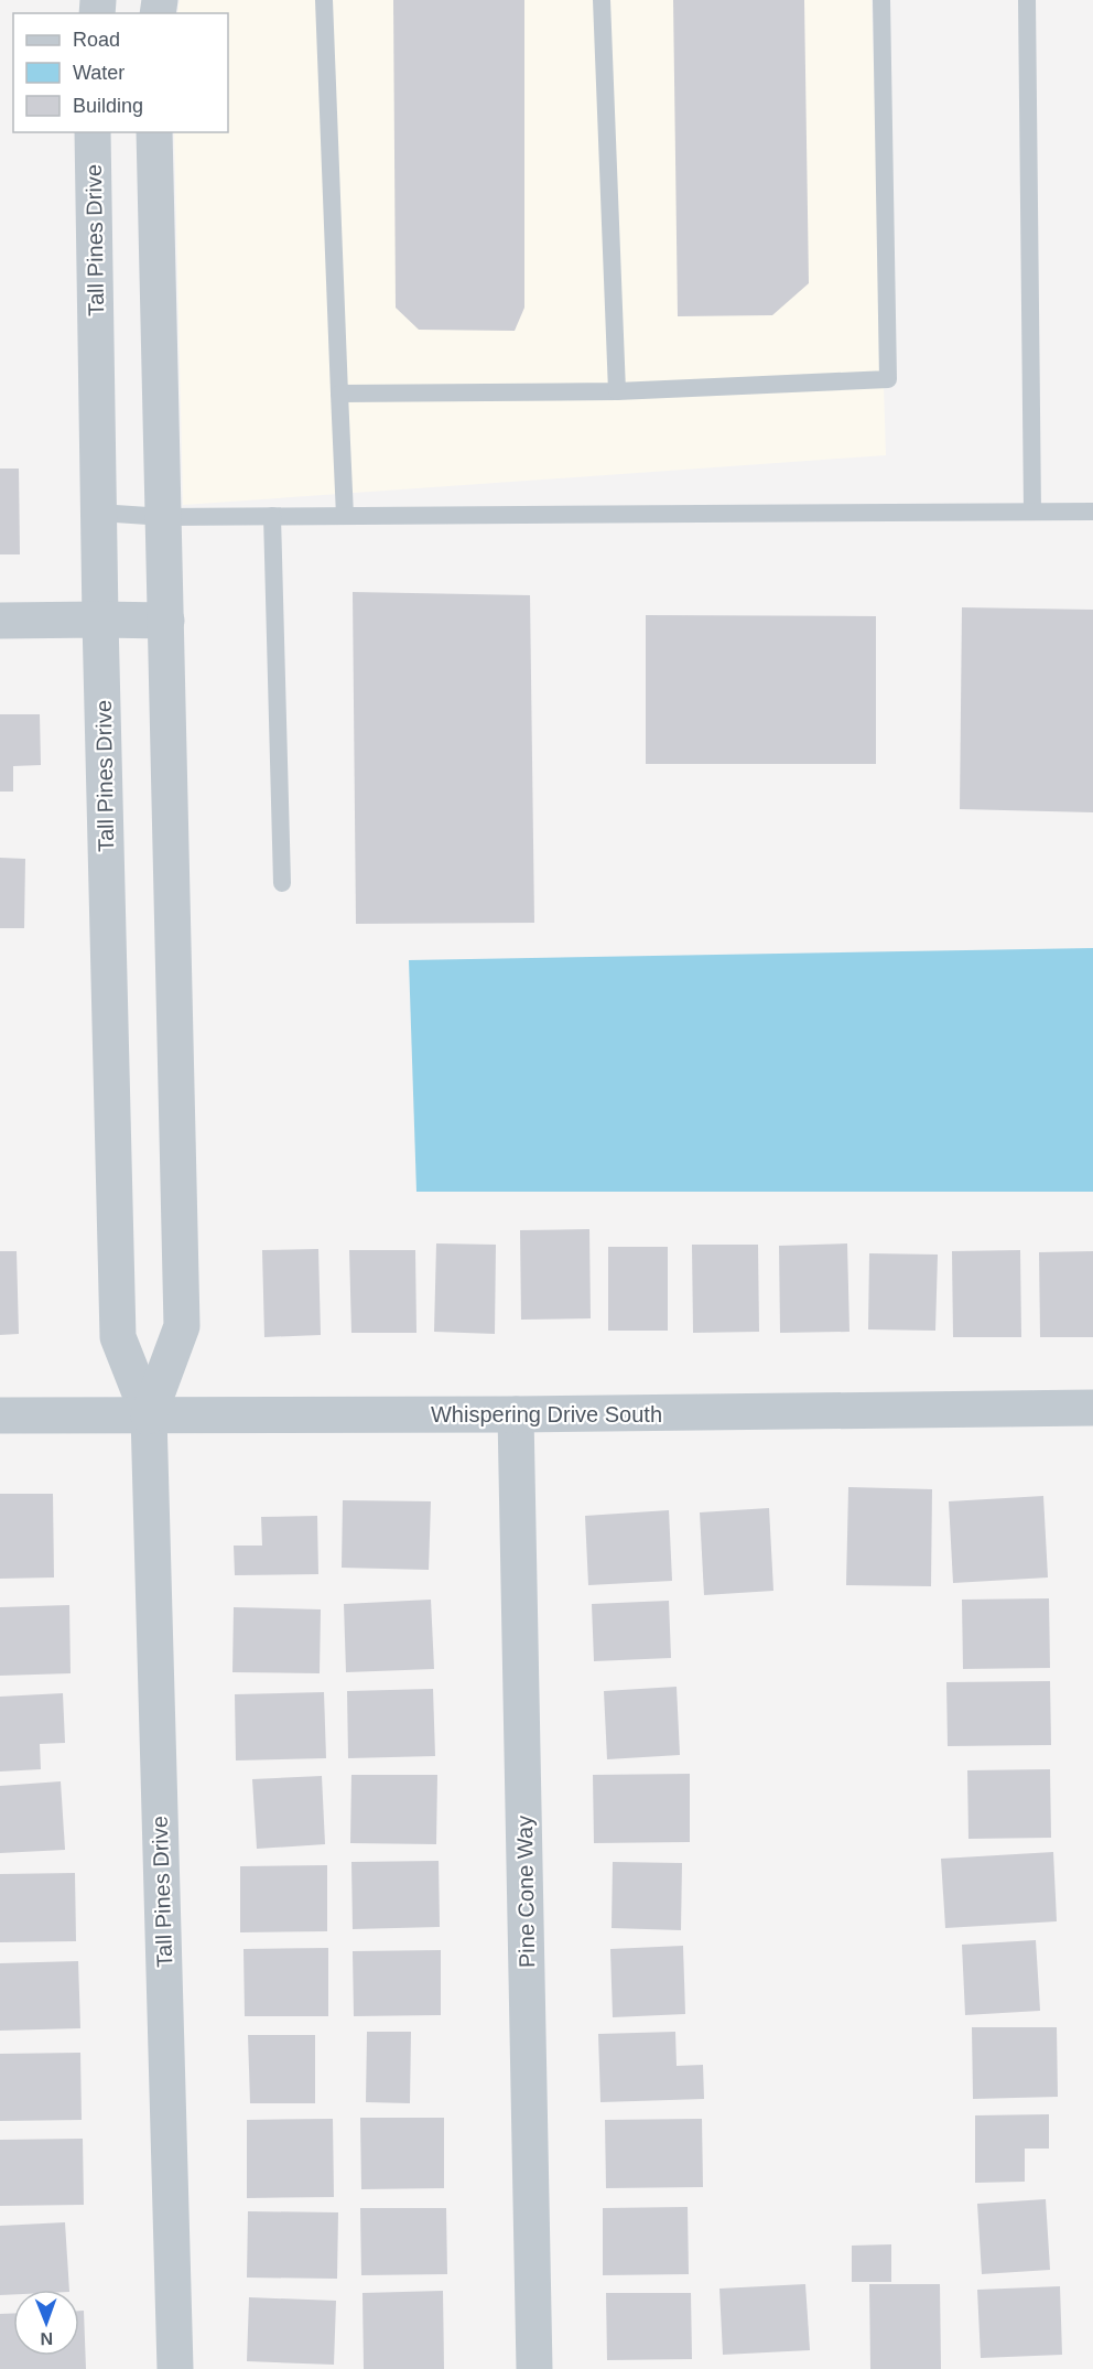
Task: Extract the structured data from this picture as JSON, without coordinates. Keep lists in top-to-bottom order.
{
  "streets": {
    "street": ["Tall Pines Drive", "Whispering Drive South", "Pine Cone Way"]
  },
  "crossings": [
    ["Tall Pines Drive", "Whispering Drive South"],
    ["Whispering Drive South", "Pine Cone Way"]
  ],
  "legend": ["Road", "Water", "Building"],
  "north": "bottom"
}
